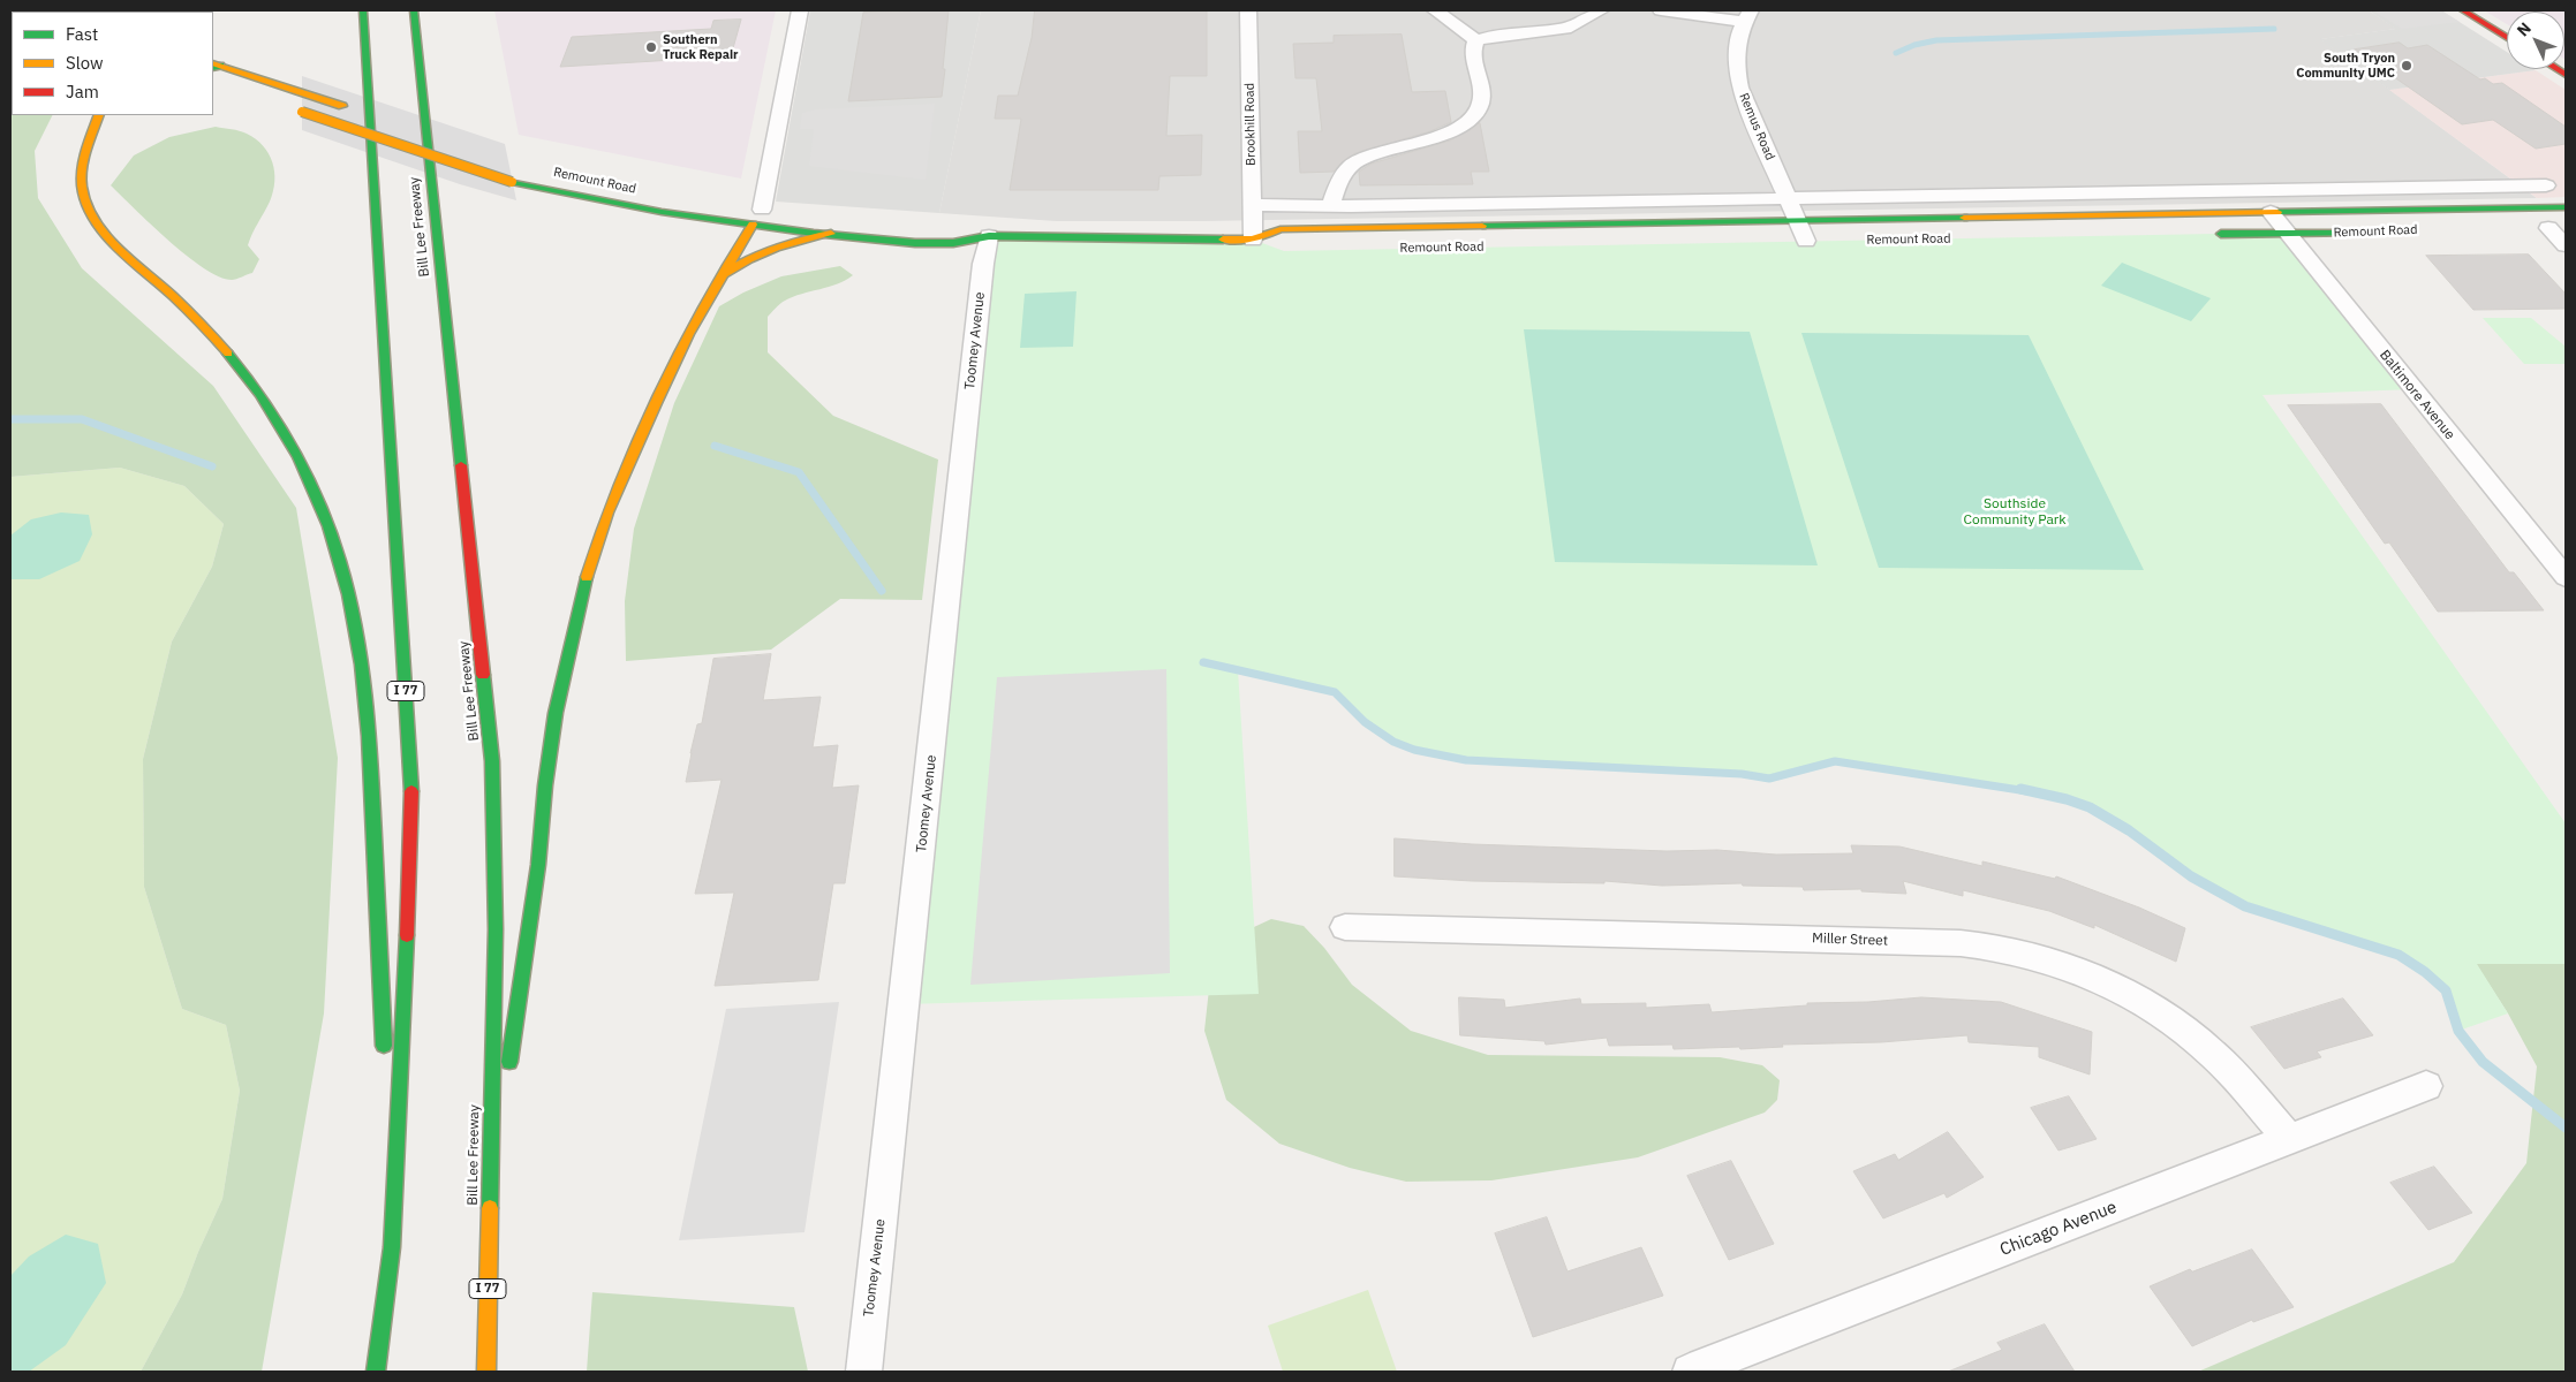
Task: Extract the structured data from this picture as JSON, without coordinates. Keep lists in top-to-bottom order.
{
  "streets": {
    "main road": ["Remount Road", "Bill Lee Freeway", "I 77"],
    "street": [
      "Brookhill Road",
      "Remus Road",
      "Toomey Avenue",
      "Baltimore Avenue",
      "Miller Street",
      "Chicago Avenue"
    ]
  },
  "crossings": [
    ["Brookhill Road", "Remount Road"],
    ["Remus Road", "Remount Road"],
    ["Remount Road", "Toomey Avenue"],
    ["Remount Road", "Baltimore Avenue"],
    ["Miller Street", "Chicago Avenue"]
  ],
  "parks": ["Southside Community Park"],
  "places": ["Southern Truck Repair", "South Tryon Community UMC"],
  "legend": ["Fast", "Slow", "Jam"],
  "north": "top left"
}
